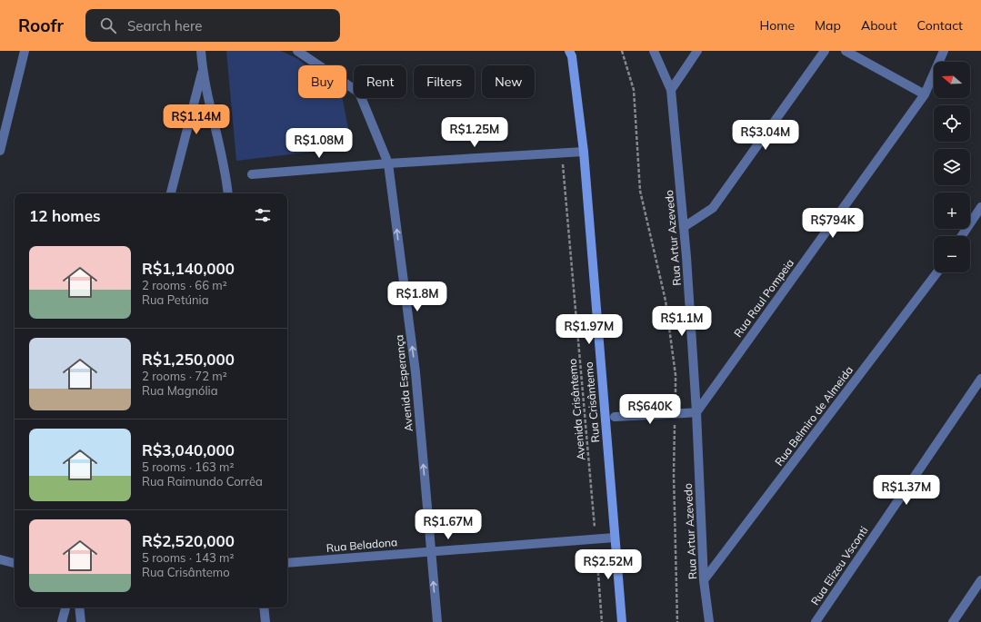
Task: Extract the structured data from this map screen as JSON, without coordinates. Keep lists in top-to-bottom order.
{
  "streets": {
    "main road": ["Rua Crisântemo"],
    "street": [
      "Rua Artur Azevedo",
      "Rua Raul Pompeia",
      "Avenida Esperança",
      "Rua Belmiro de Almeida",
      "Rua Beladona",
      "Rua Elizeu Vsconti"
    ],
    "path": ["Avenida Crisântemo"]
  },
  "crossings": [
    ["Rua Artur Azevedo", "Rua Raul Pompeia"],
    ["Rua Artur Azevedo", "Rua Belmiro de Almeida"],
    ["Avenida Esperança", "Rua Beladona"],
    ["Rua Crisântemo", "Rua Beladona"],
    ["Avenida Crisântemo", "Rua Beladona"]
  ],
  "one_way": ["Avenida Esperança"],
  "north": "left",
  "page": {
    "header": "Roofr",
    "search": "Search here",
    "nav": [
      "Home",
      "Map",
      "About",
      "Contact"
    ],
    "map_buttons": ["+", "−"],
    "chip": [
      "Buy",
      "Rent",
      "Filters",
      "New"
    ],
    "price": [
      "R$1.14M",
      "R$1.25M",
      "R$3.04M",
      "R$1.08M",
      "R$794K",
      "R$1.8M",
      "R$1.1M",
      "R$1.97M",
      "R$640K",
      "R$1.37M",
      "R$1.67M",
      "R$2.52M"
    ],
    "heading": "12 homes",
    "list": [
      {
        "name": "R$1,140,000",
        "note": "2 rooms · 66 m² · Rua Petúnia"
      },
      {
        "name": "R$1,250,000",
        "note": "2 rooms · 72 m² · Rua Magnólia"
      },
      {
        "name": "R$3,040,000",
        "note": "5 rooms · 163 m² · Rua Raimundo Corrêa"
      },
      {
        "name": "R$2,520,000",
        "note": "5 rooms · 143 m² · Rua Crisântemo"
      }
    ]
  }
}
